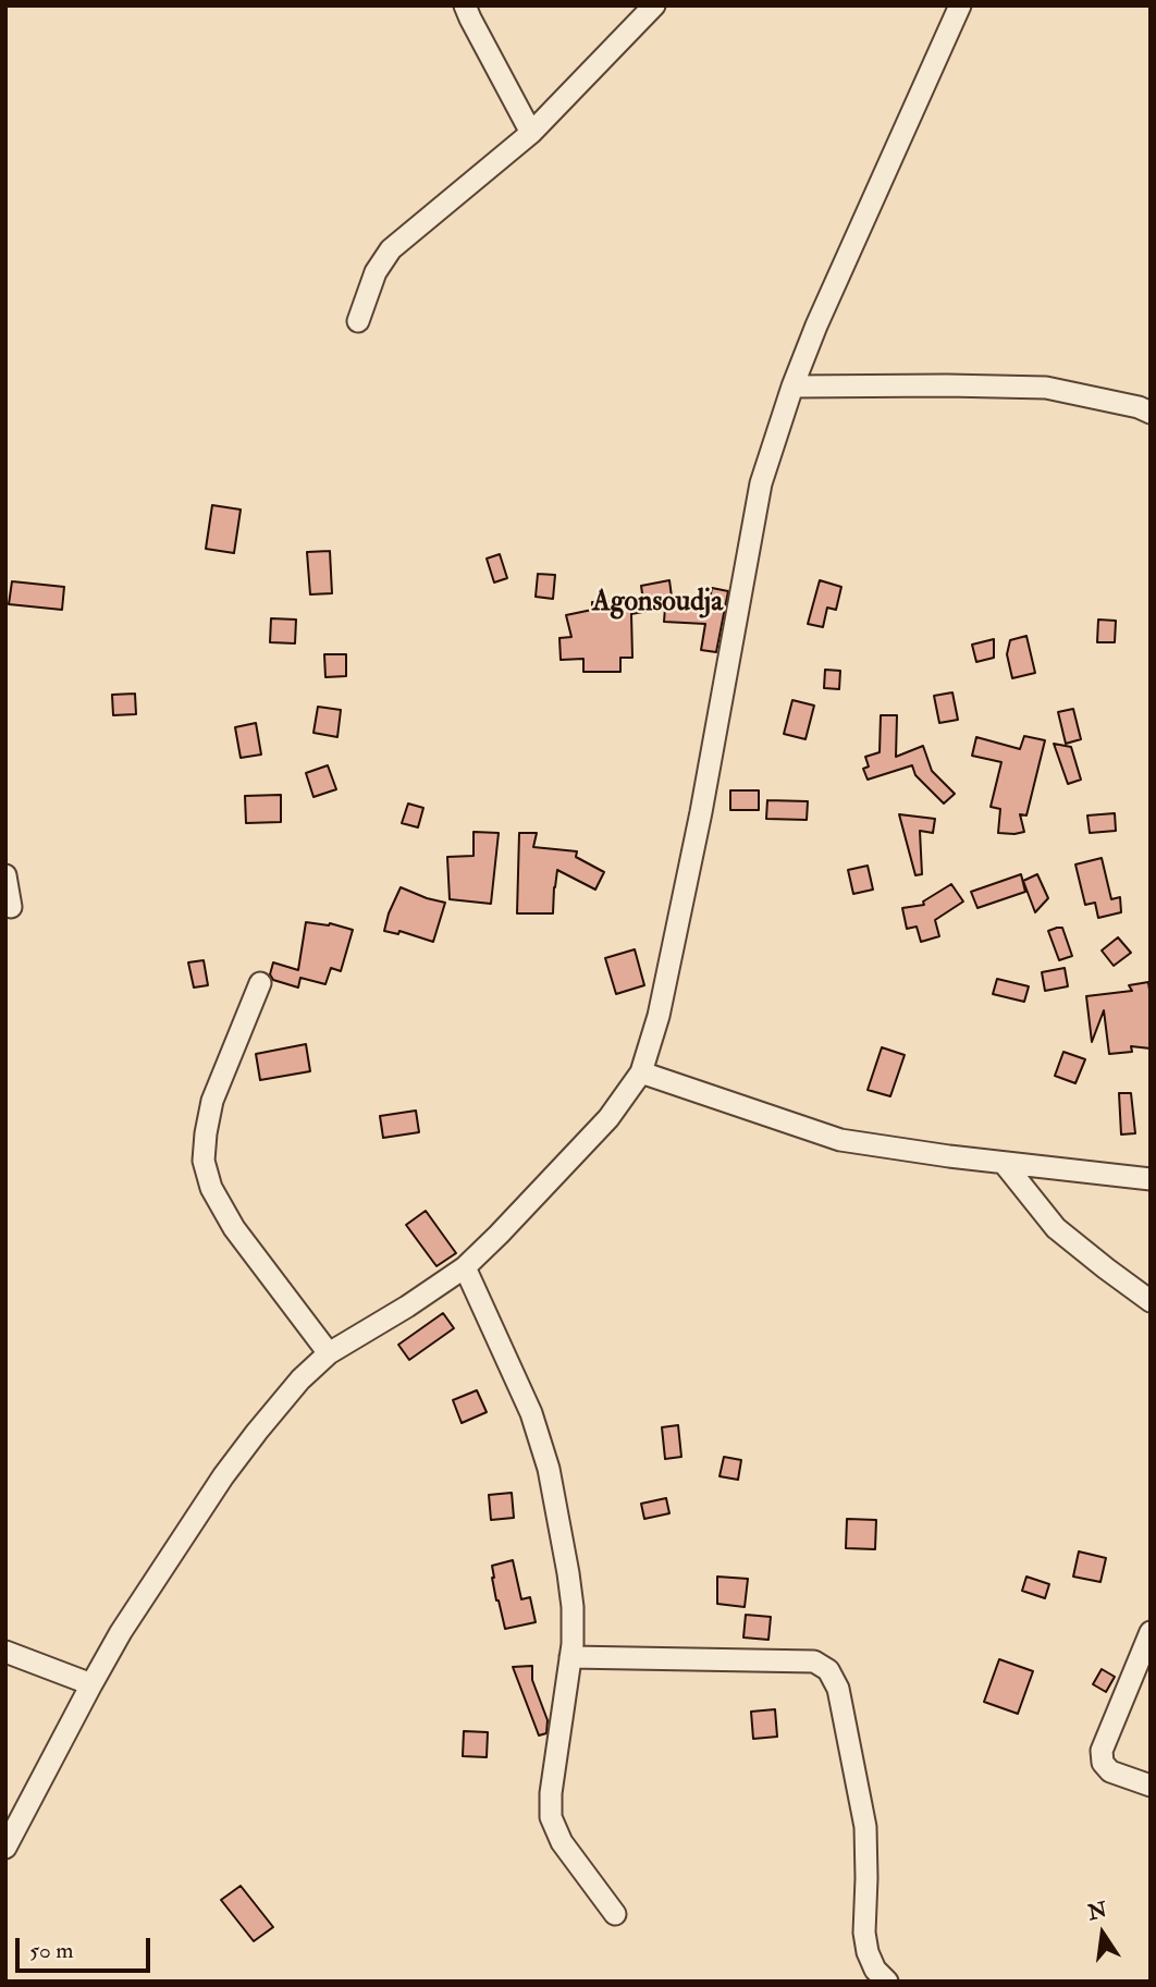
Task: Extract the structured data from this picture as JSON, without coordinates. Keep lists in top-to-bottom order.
{
  "districts": ["Agonsoudja"],
  "scale_bar": "50 m",
  "north": "top"
}
